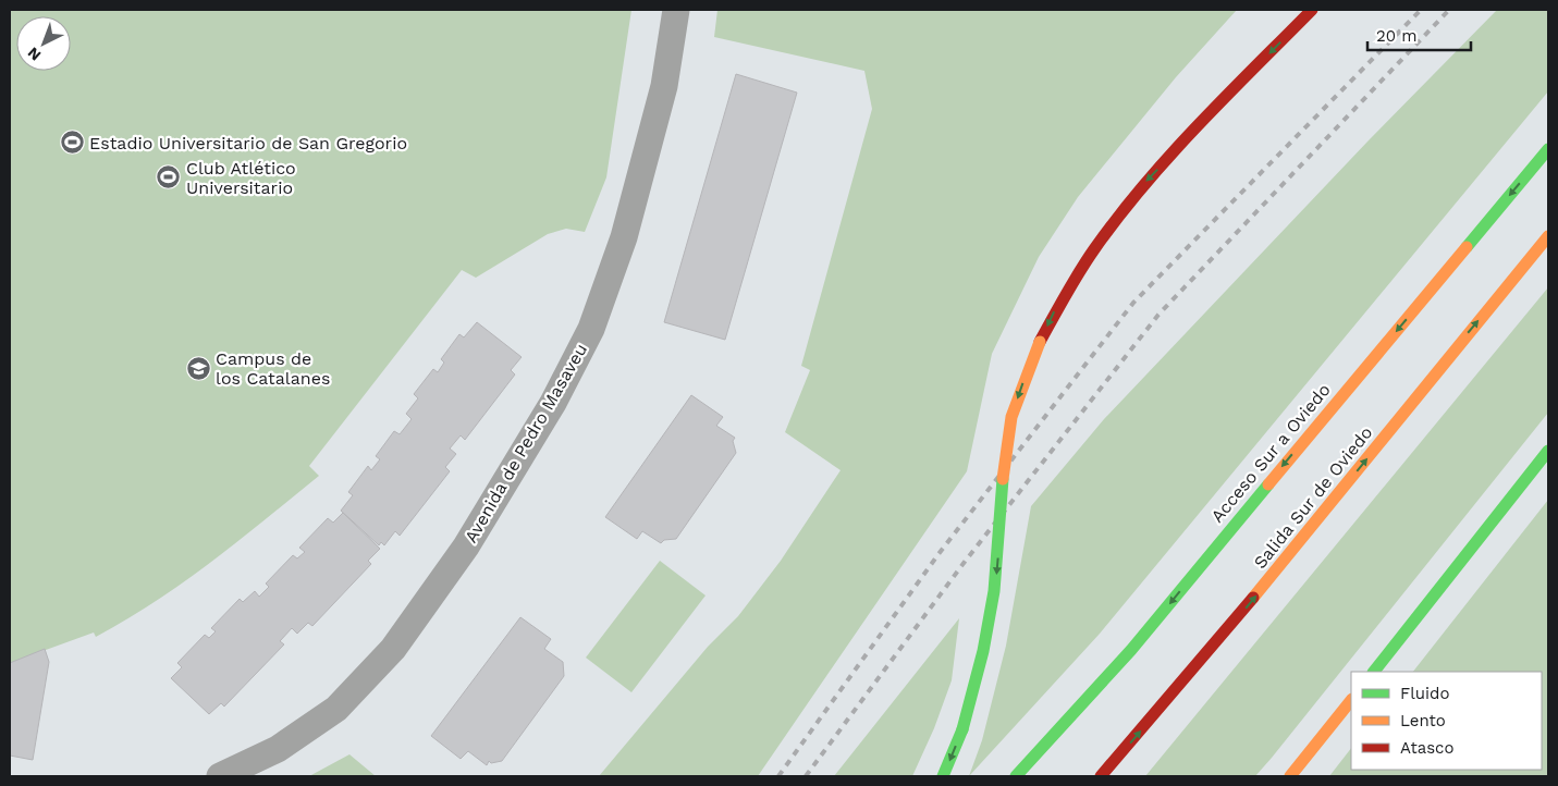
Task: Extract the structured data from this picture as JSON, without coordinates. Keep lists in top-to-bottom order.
{
  "streets": {
    "highway": ["Acceso Sur a Oviedo", "Salida Sur de Oviedo"],
    "street": ["Avenida de Pedro Masaveu"]
  },
  "one_way": ["Acceso Sur a Oviedo", "Salida Sur de Oviedo"],
  "places": {
    "sports": ["Estadio Universitario de San Gregorio", "Club Atlético Universitario"],
    "school or university": ["Campus de los Catalanes"]
  },
  "legend": ["Fluido", "Lento", "Atasco"],
  "scale_bar": "20 m",
  "north": "bottom left"
}
